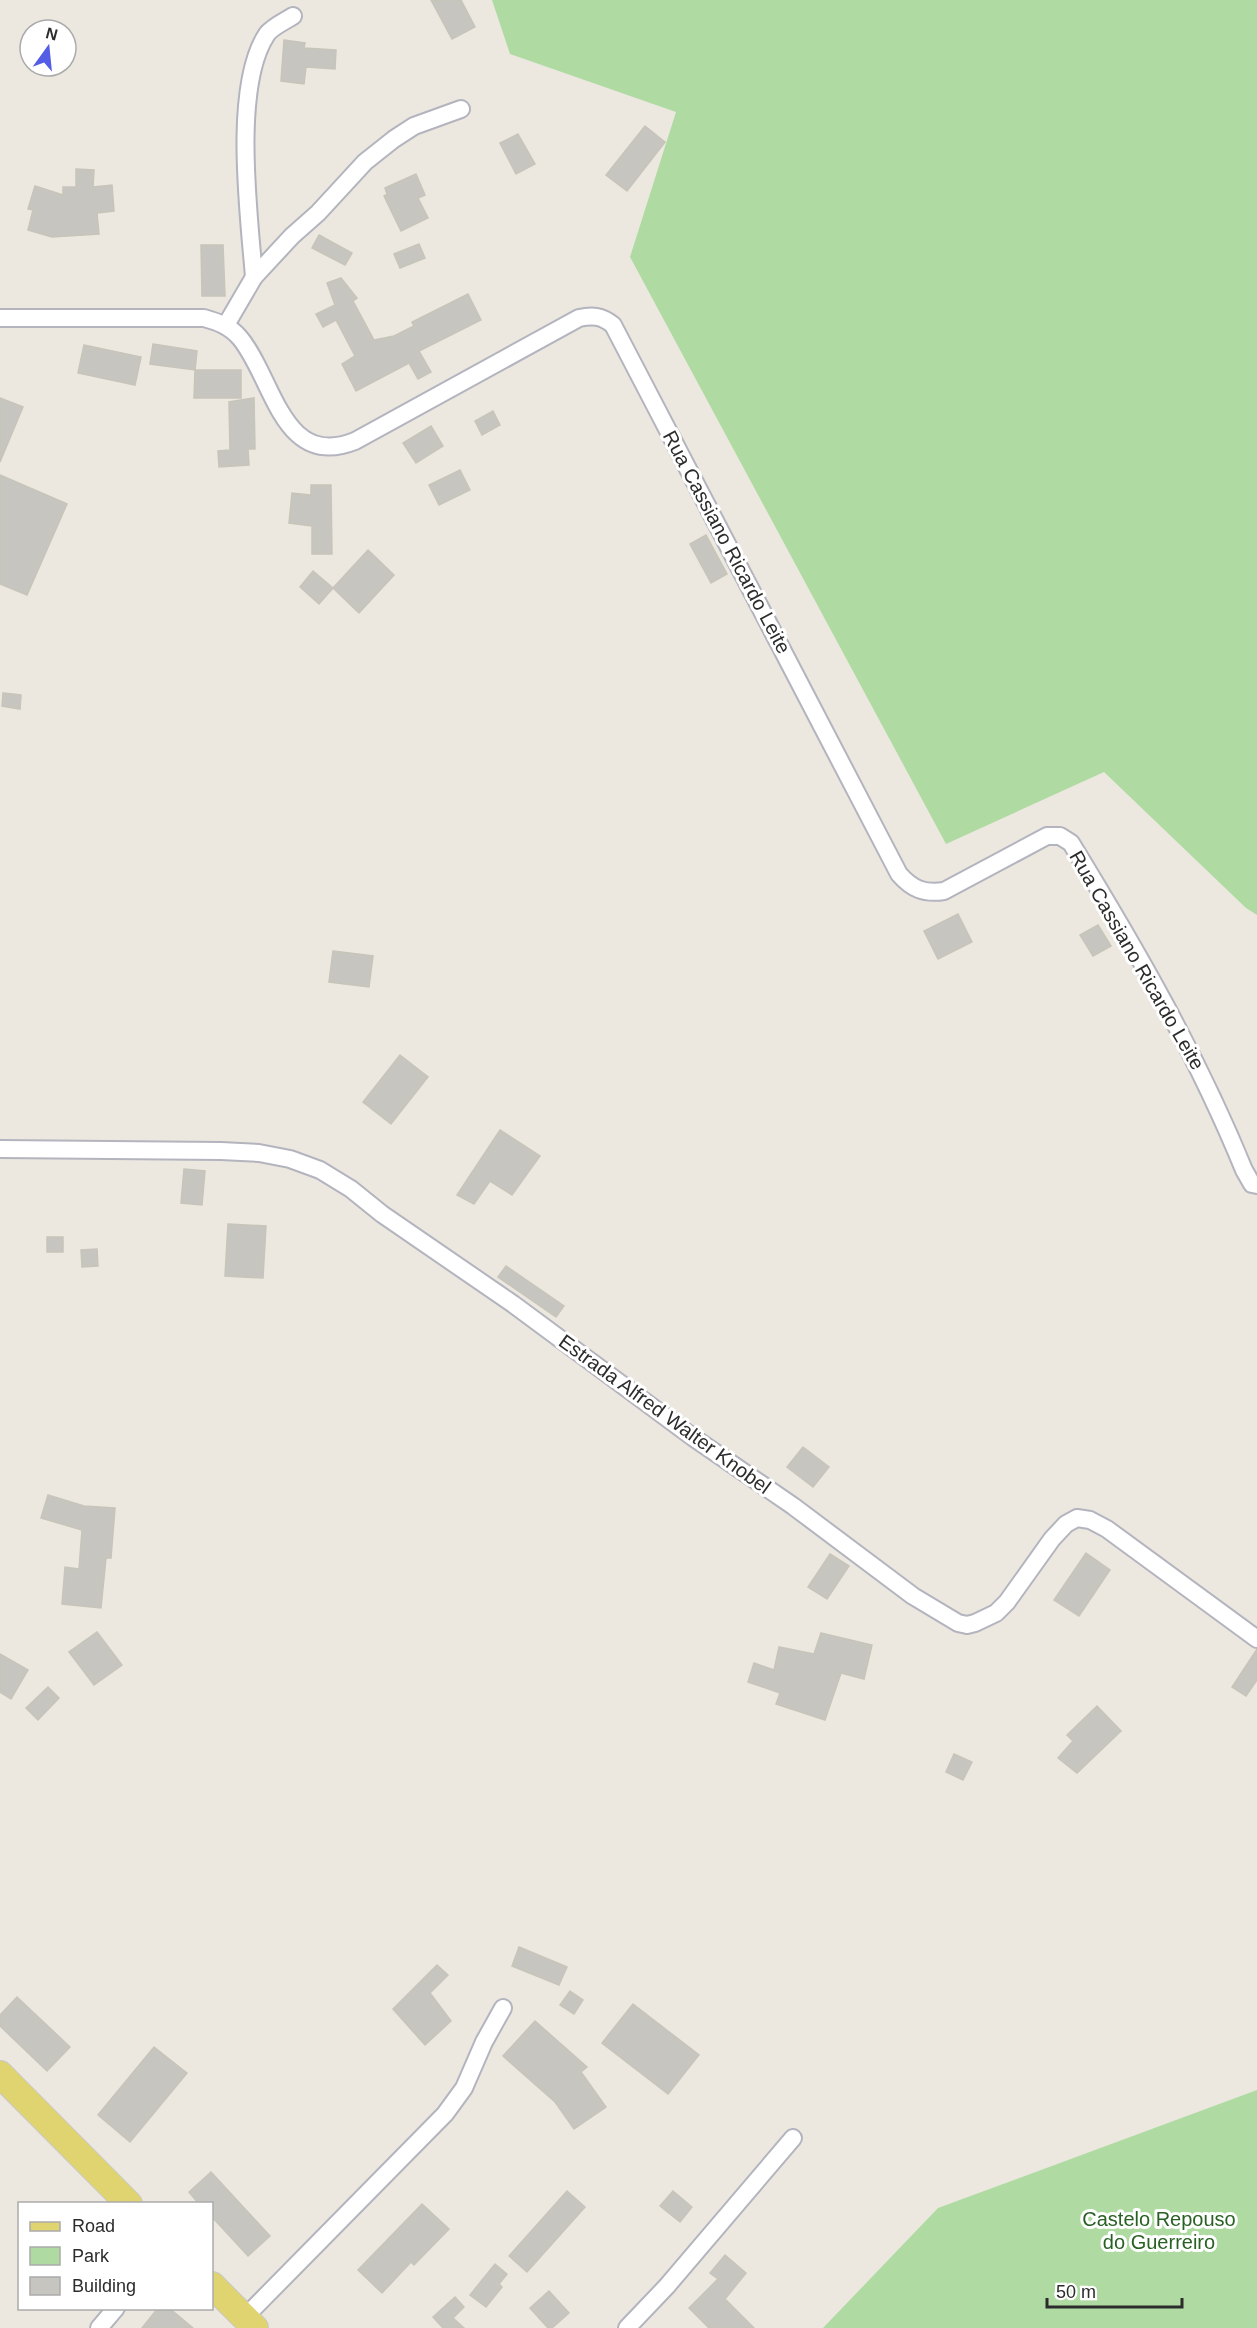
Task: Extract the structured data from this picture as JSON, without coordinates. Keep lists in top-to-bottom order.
{
  "streets": {
    "street": ["Rua Cassiano Ricardo Leite", "Estrada Alfred Walter Knobel"]
  },
  "parks": ["Castelo Repouso do Guerreiro"],
  "legend": ["Road", "Park", "Building"],
  "scale_bar": "50 m",
  "north": "top"
}
